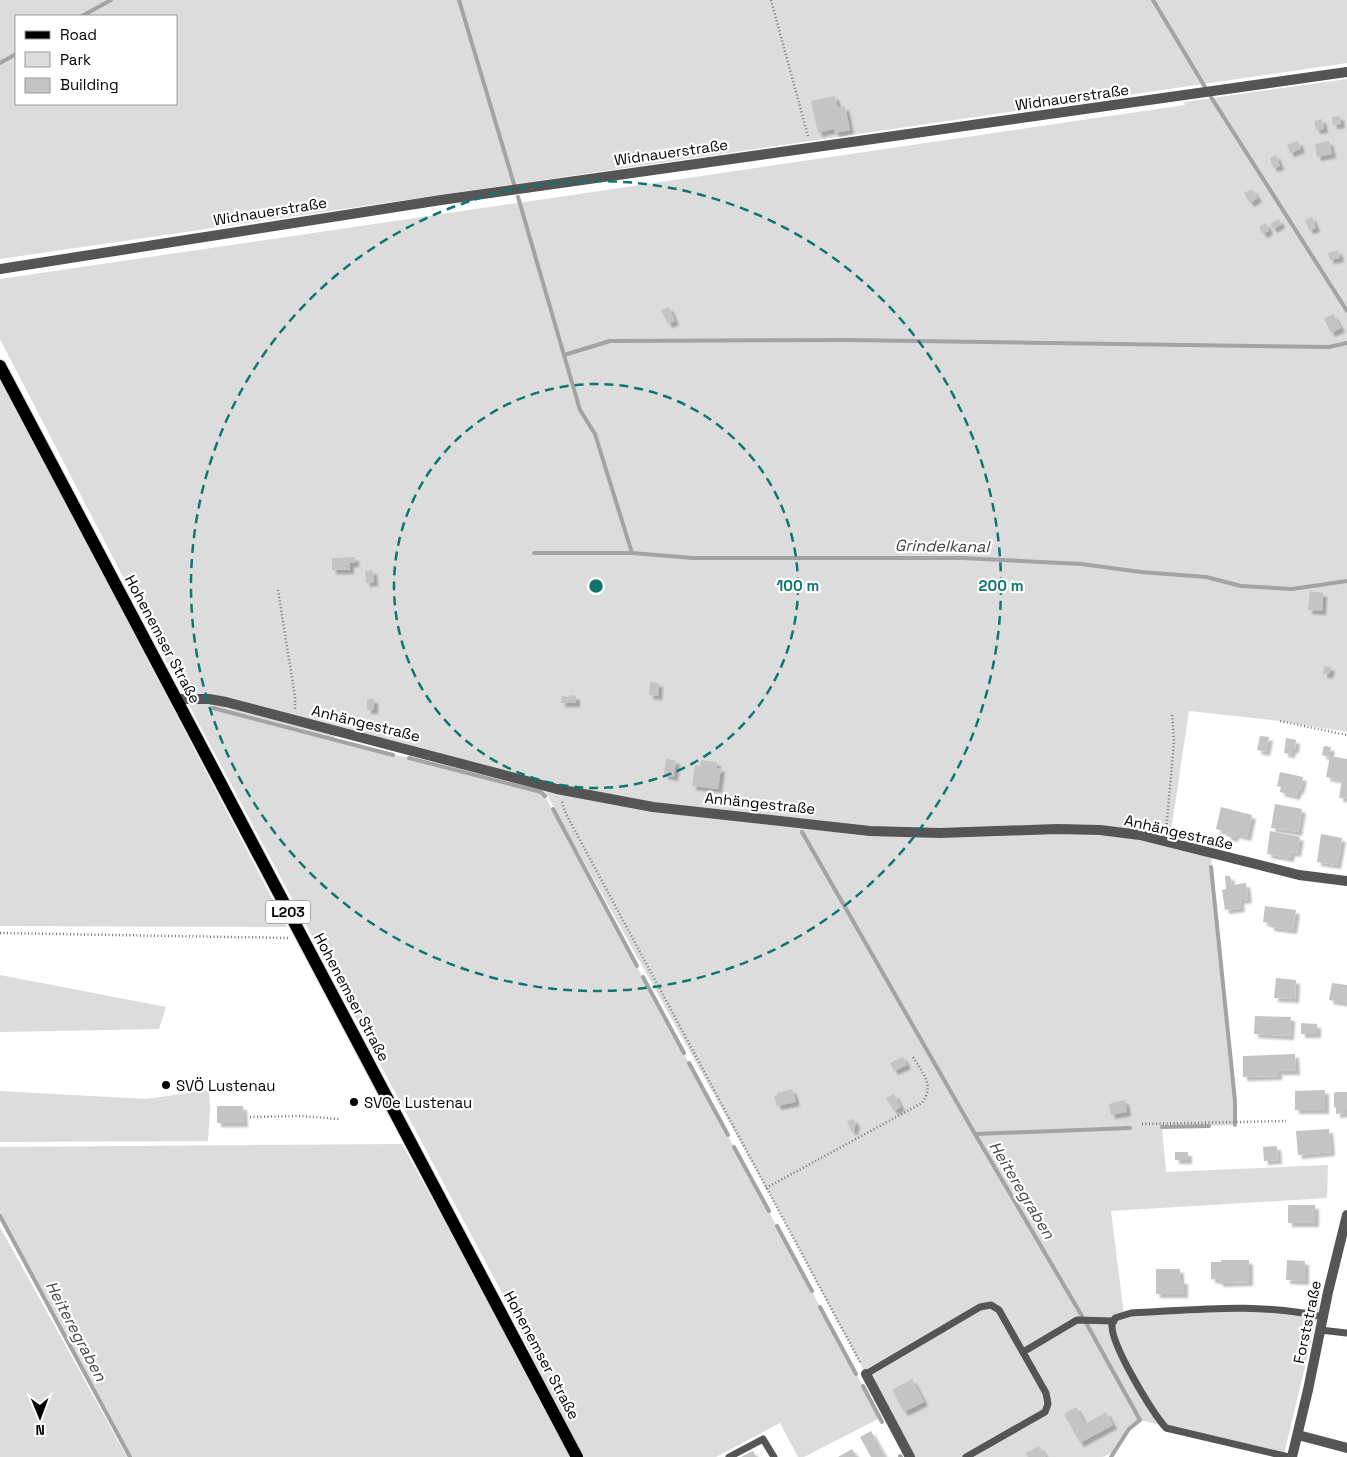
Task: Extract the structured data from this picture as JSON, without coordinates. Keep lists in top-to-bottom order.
{
  "streets": {
    "main road": ["Hohenemser Straße", "L203"],
    "street": ["Widnauerstraße", "Anhängestraße", "Forststraße"]
  },
  "crossings": [
    ["Hohenemser Straße", "Anhängestraße"]
  ],
  "water": ["Grindelkanal", "Heiteregraben"],
  "places": ["SVÖ Lustenau", "SVOe Lustenau"],
  "legend": ["Road", "Park", "Building"],
  "north": "bottom",
  "rings": ["100 m", "200 m"]
}
